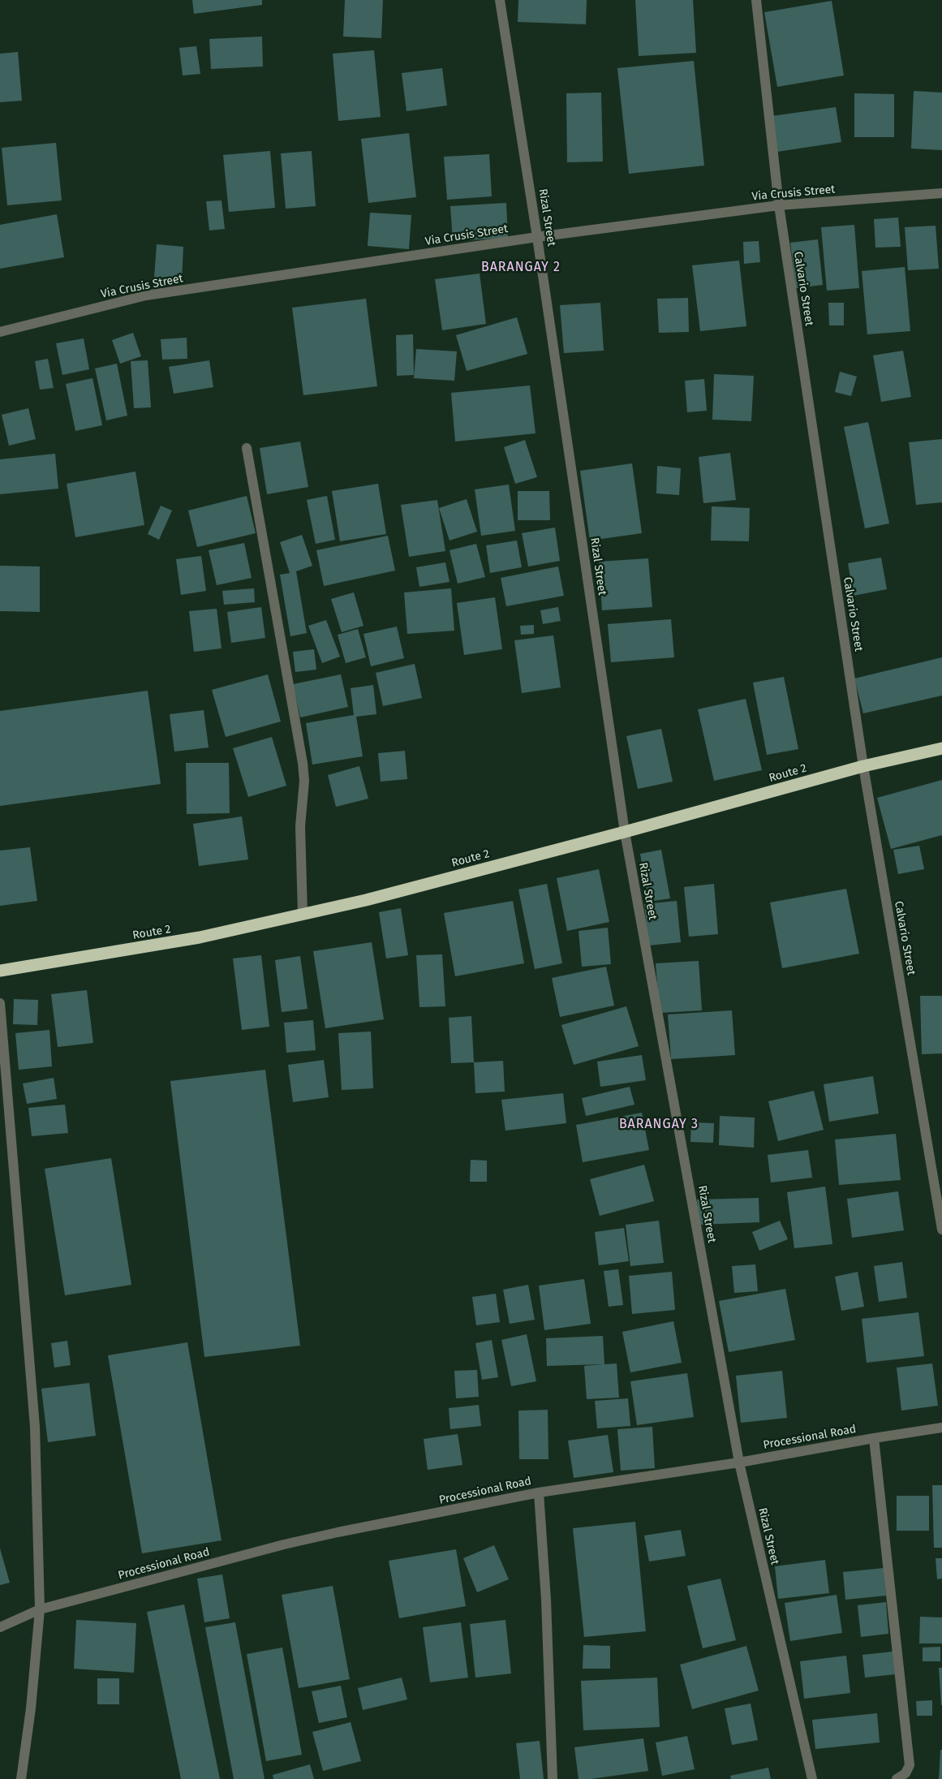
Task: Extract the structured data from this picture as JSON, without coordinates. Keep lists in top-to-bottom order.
{
  "streets": {
    "highway": ["Route 2"],
    "street": [
      "Via Crusis Street",
      "Rizal Street",
      "Calvario Street",
      "Processional Road"
    ]
  },
  "crossings": [
    ["Via Crusis Street", "Rizal Street"],
    ["Via Crusis Street", "Calvario Street"],
    ["Rizal Street", "Route 2"],
    ["Rizal Street", "Processional Road"],
    ["Calvario Street", "Route 2"]
  ],
  "districts": ["BARANGAY 2", "BARANGAY 3"]
}
